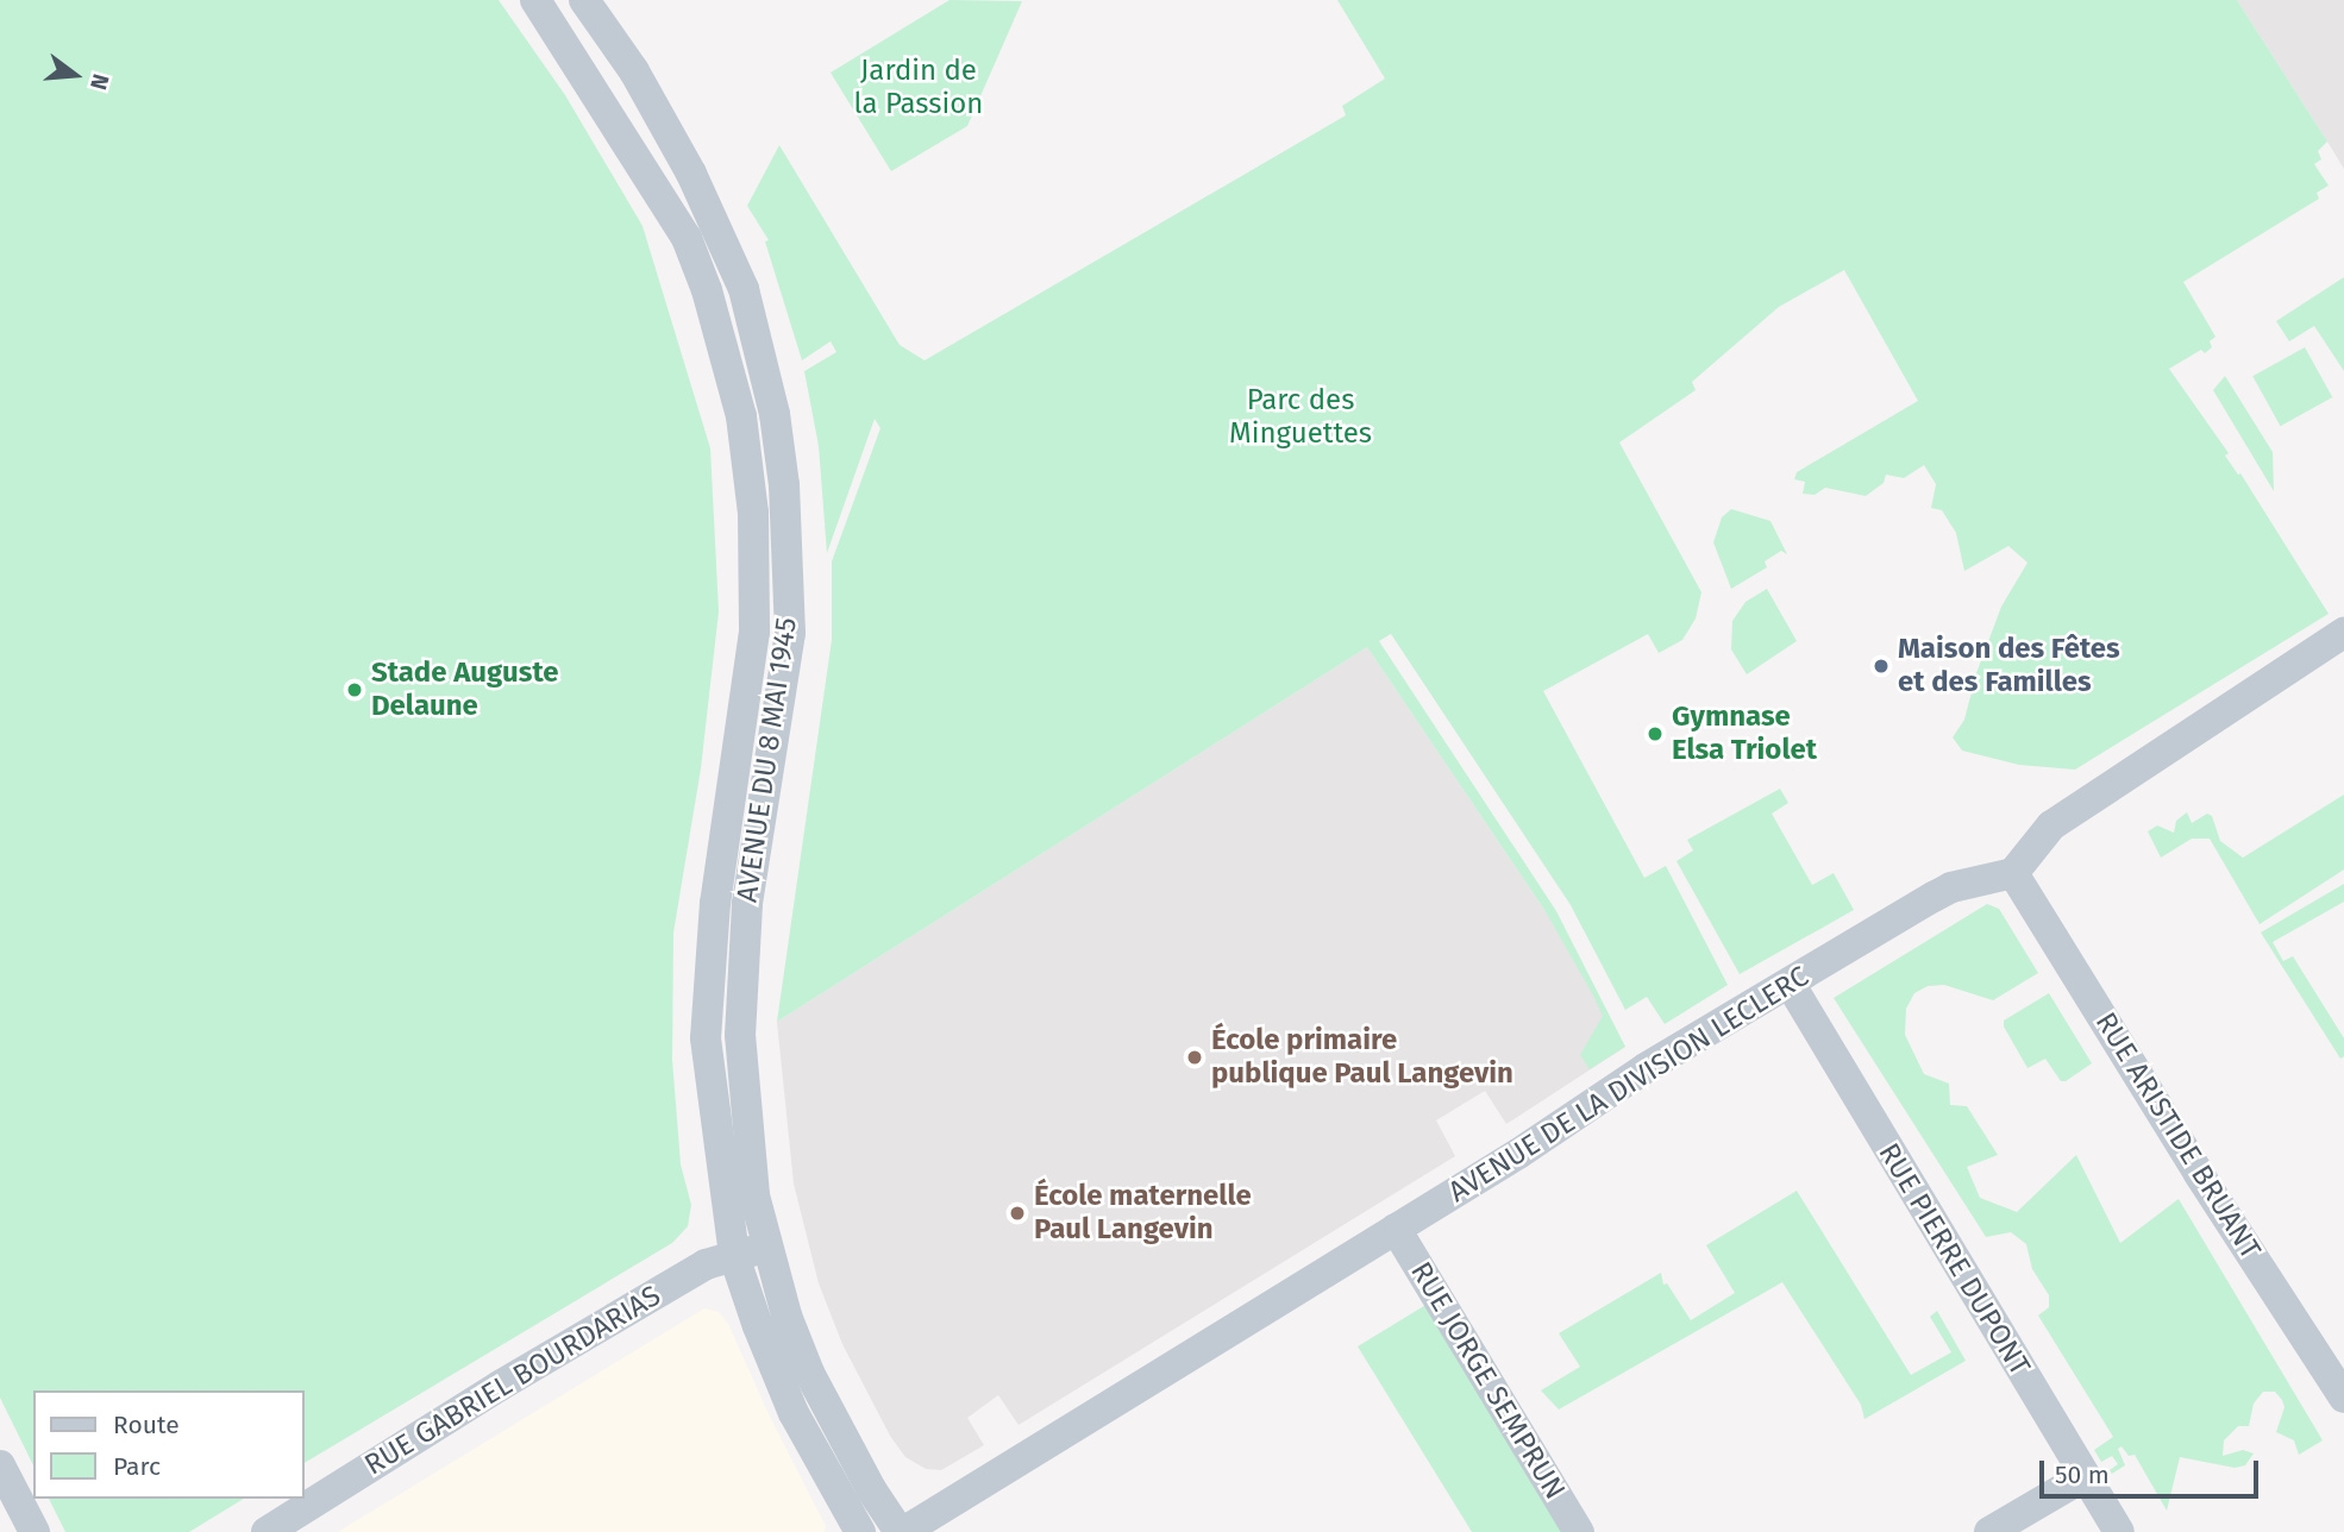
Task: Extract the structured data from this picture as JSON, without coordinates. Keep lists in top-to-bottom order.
{
  "streets": {
    "street": [
      "AVENUE DU 8 MAI 1945",
      "AVENUE DE LA DIVISION LECLERC",
      "RUE ARISTIDE BRUANT",
      "RUE PIERRE DUPONT",
      "RUE GABRIEL BOURDARIAS",
      "RUE JORGE SEMPRUN"
    ]
  },
  "crossings": [
    ["AVENUE DU 8 MAI 1945", "AVENUE DE LA DIVISION LECLERC"],
    ["AVENUE DU 8 MAI 1945", "RUE GABRIEL BOURDARIAS"],
    ["AVENUE DE LA DIVISION LECLERC", "RUE ARISTIDE BRUANT"],
    ["AVENUE DE LA DIVISION LECLERC", "RUE PIERRE DUPONT"],
    ["AVENUE DE LA DIVISION LECLERC", "RUE JORGE SEMPRUN"]
  ],
  "parks": ["Jardin de la Passion", "Parc des Minguettes"],
  "places": [
    "Maison des Fêtes et des Familles",
    "Stade Auguste Delaune",
    "Gymnase Elsa Triolet",
    "École primaire publique Paul Langevin",
    "École maternelle Paul Langevin"
  ],
  "legend": ["Route", "Parc"],
  "scale_bar": "50 m",
  "north": "right"
}
